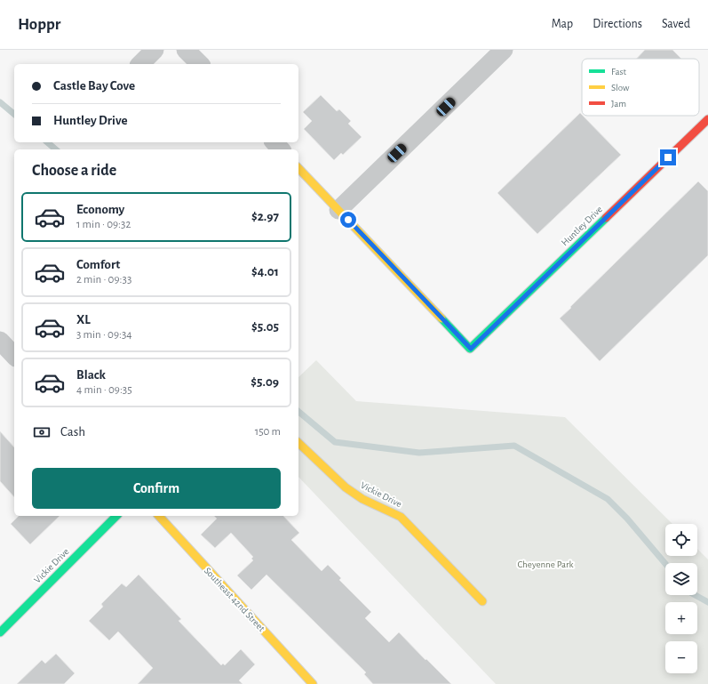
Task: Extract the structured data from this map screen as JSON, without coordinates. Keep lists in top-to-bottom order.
{
  "streets": {
    "street": ["Huntley Drive", "Vickie Drive", "Southeast 42nd Street"]
  },
  "parks": ["Cheyenne Park"],
  "legend": ["Fast", "Slow", "Jam"],
  "page": {
    "header": "Hoppr",
    "nav": ["Map", "Directions", "Saved"],
    "banner": ["Castle Bay Cove", "Huntley Drive"],
    "heading": "Choose a ride",
    "list": [
      {
        "name": "Economy",
        "note": "1 min · 09:32",
        "value": "$2.97"
      },
      {
        "name": "Comfort",
        "note": "2 min · 09:33",
        "value": "$4.01"
      },
      {
        "name": "XL",
        "note": "3 min · 09:34",
        "value": "$5.05"
      },
      {
        "name": "Black",
        "note": "4 min · 09:35",
        "value": "$5.09"
      }
    ],
    "pay": ["Cash", "150 m"],
    "buttons": "Confirm",
    "map_buttons": ["+", "−"]
  }
}
